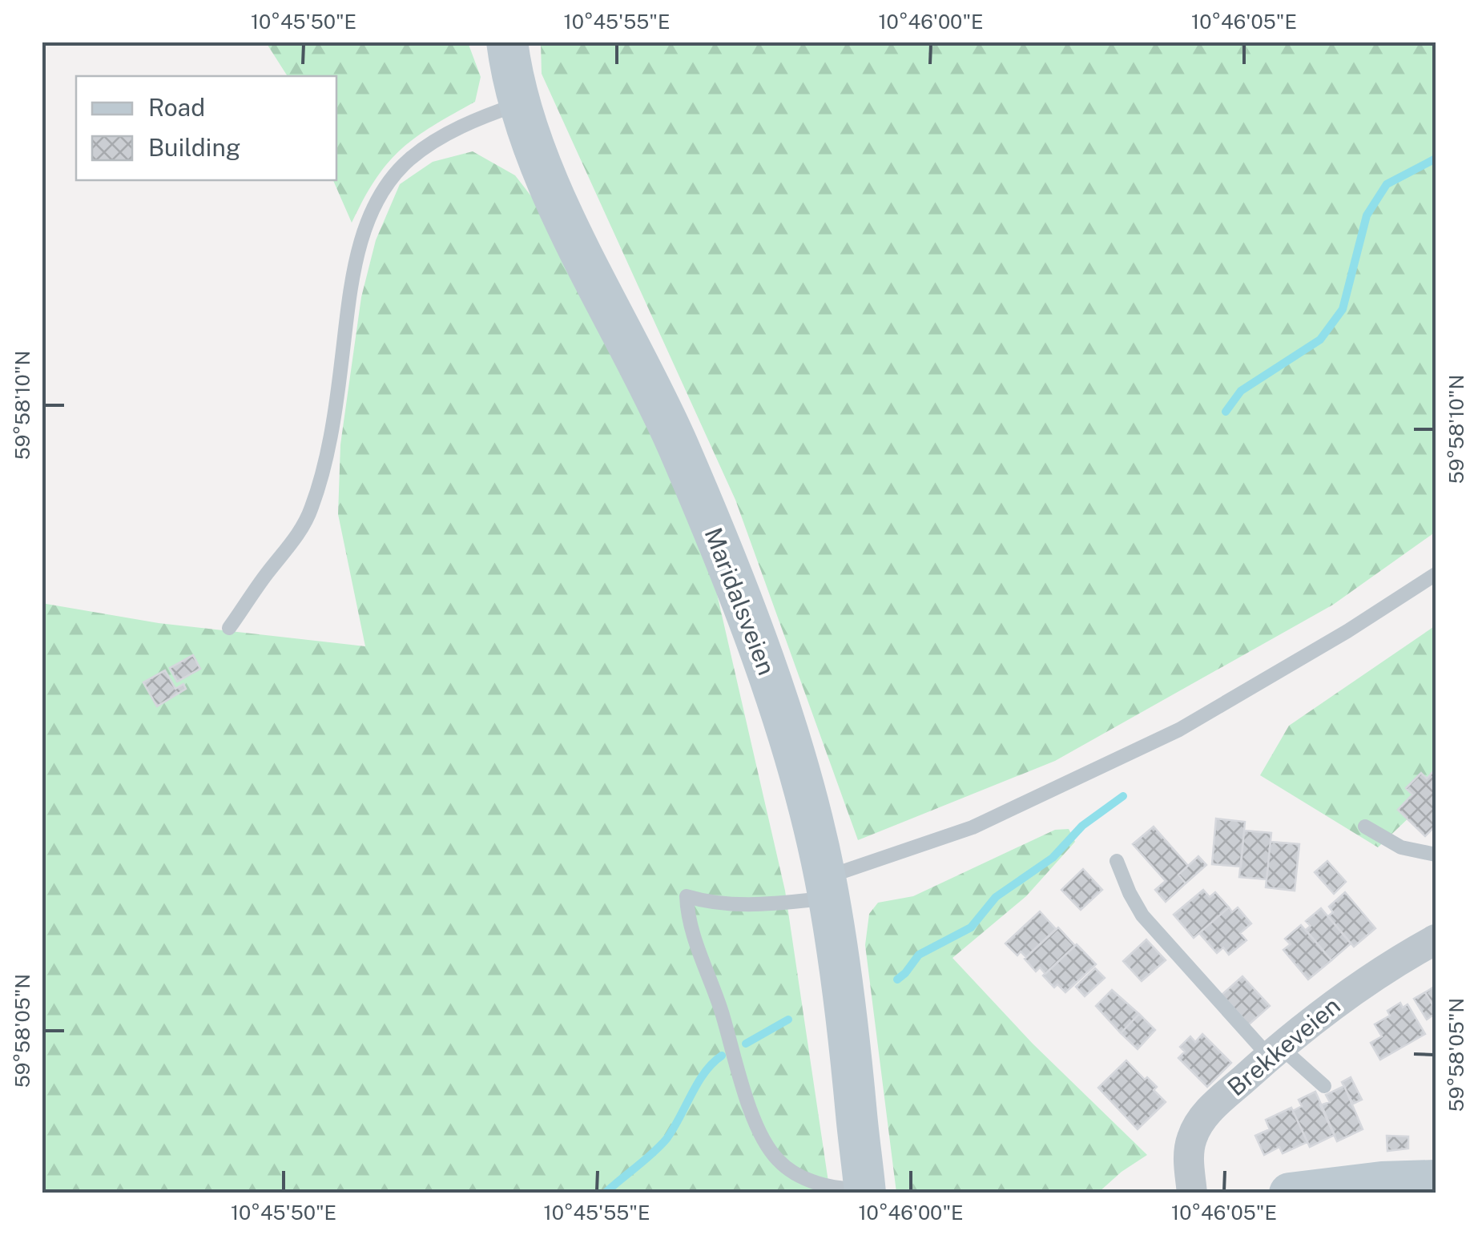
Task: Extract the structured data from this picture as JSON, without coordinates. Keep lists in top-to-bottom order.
{
  "streets": {
    "street": ["Maridalsveien", "Brekkeveien"]
  },
  "legend": ["Road", "Building"],
  "coordinates": [
    "10°45'50\"E",
    "10°45'55\"E",
    "10°46'00\"E",
    "10°46'05\"E",
    "59°58'10\"N",
    "59°58'05\"N"
  ]
}
